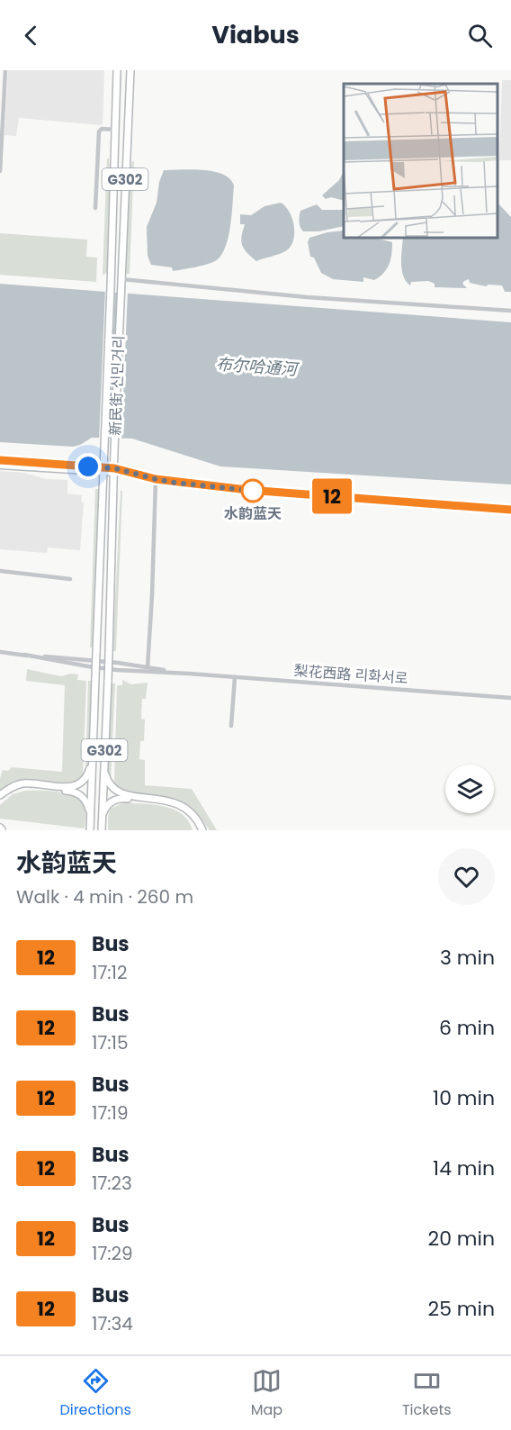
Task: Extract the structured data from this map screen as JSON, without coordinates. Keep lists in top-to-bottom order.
{
  "streets": {
    "highway": ["G302", "新民街 신민거리"],
    "street": ["梨花西路 리화서로"]
  },
  "water": ["布尔哈通河"],
  "places": ["水韵蓝天"],
  "lines": ["bus line 12"],
  "page": {
    "header": "Viabus",
    "on_map": "12",
    "heading": ["水韵蓝天", "Walk · 4 min · 260 m"],
    "list": [
      {
        "mark": "12",
        "name": "Bus",
        "note": "17:12",
        "value": "3 min"
      },
      {
        "mark": "12",
        "name": "Bus",
        "note": "17:15",
        "value": "6 min"
      },
      {
        "mark": "12",
        "name": "Bus",
        "note": "17:19",
        "value": "10 min"
      },
      {
        "mark": "12",
        "name": "Bus",
        "note": "17:23",
        "value": "14 min"
      },
      {
        "mark": "12",
        "name": "Bus",
        "note": "17:29",
        "value": "20 min"
      },
      {
        "mark": "12",
        "name": "Bus",
        "note": "17:34",
        "value": "25 min"
      }
    ],
    "tabs": ["Directions", "Map", "Tickets"]
  }
}
